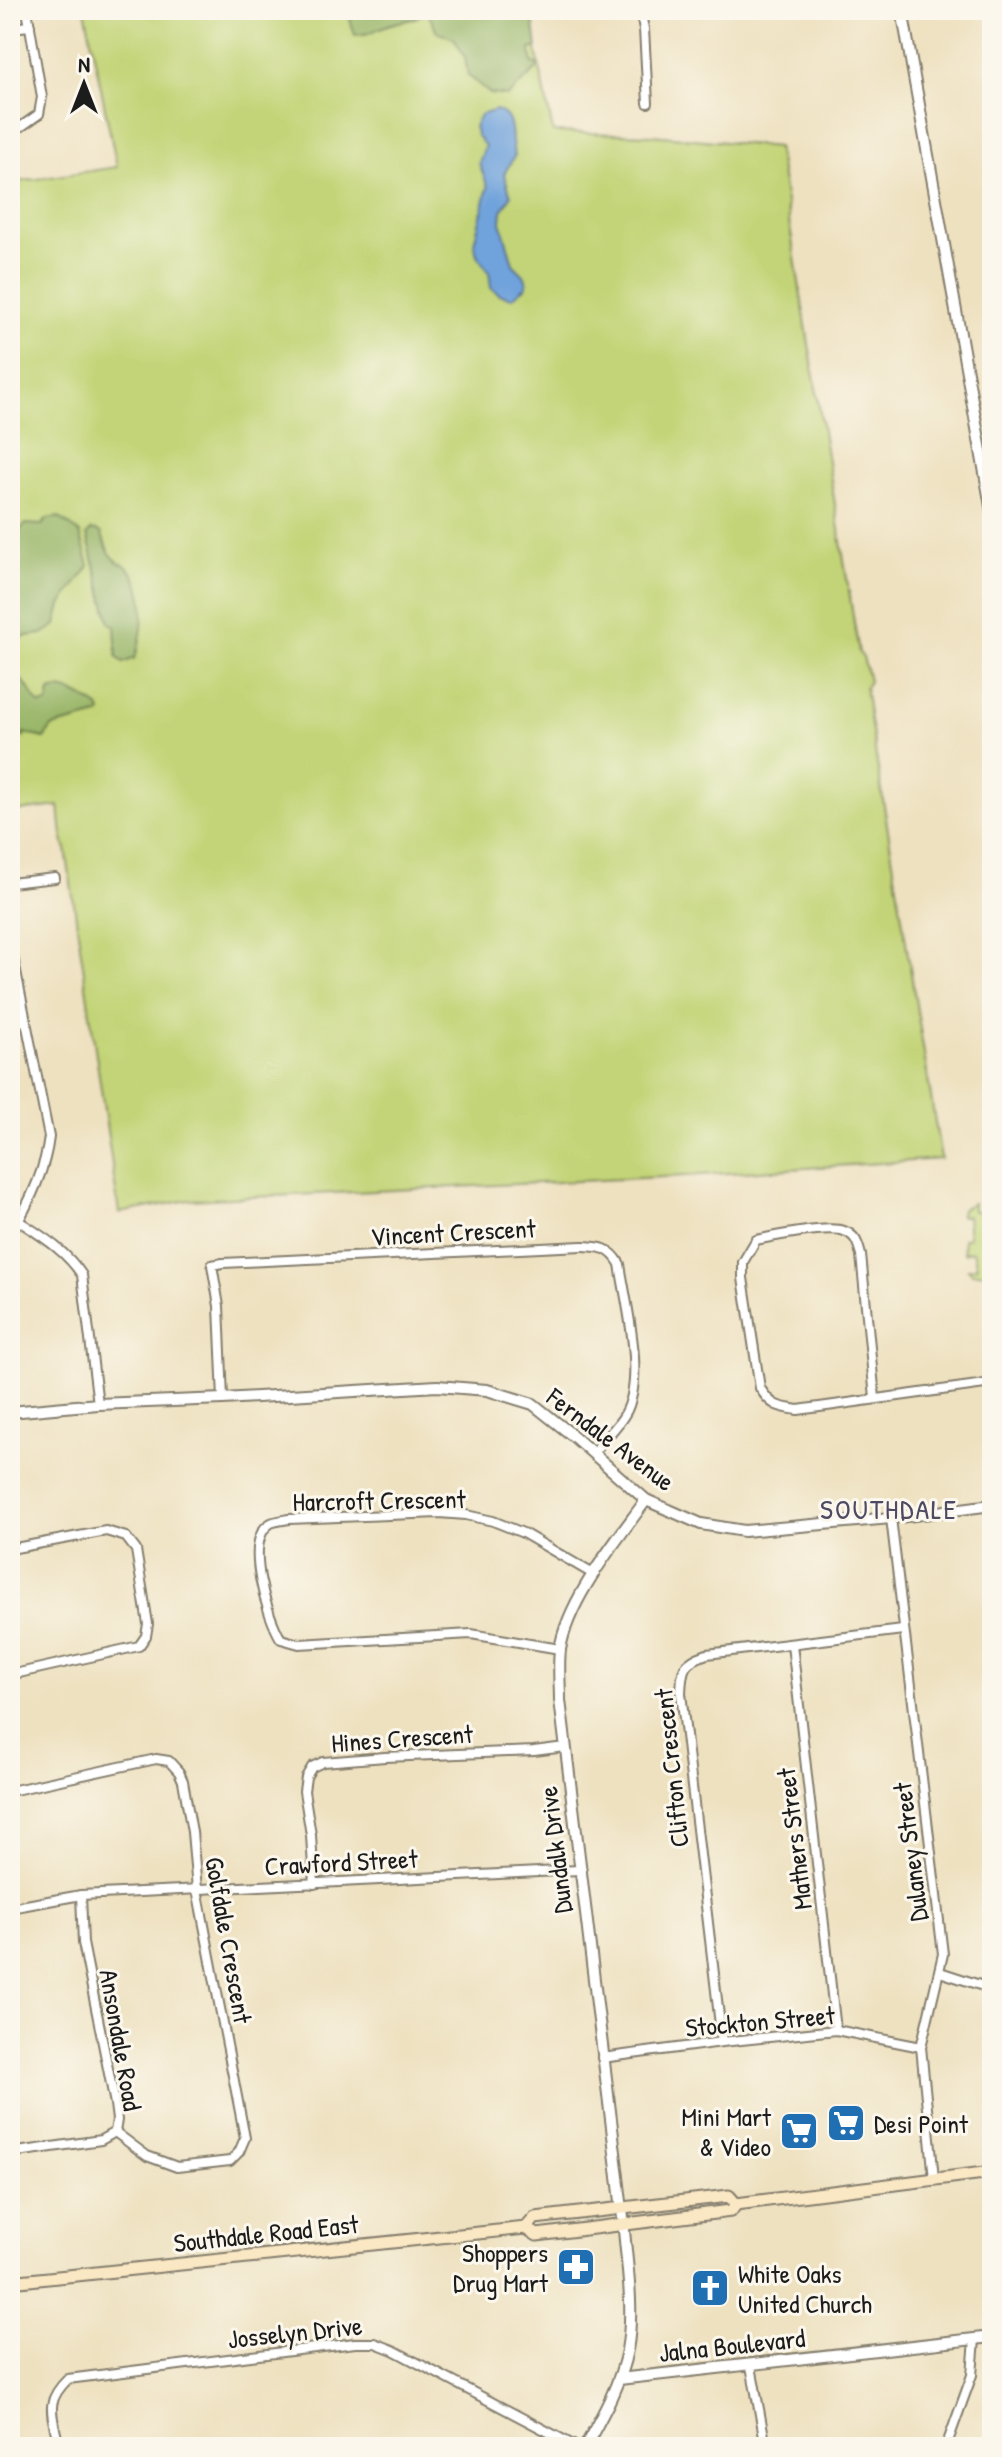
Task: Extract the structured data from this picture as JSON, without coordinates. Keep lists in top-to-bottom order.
{
  "streets": {
    "main road": ["Southdale Road East"],
    "street": [
      "Vincent Crescent",
      "Ferndale Avenue",
      "Harcroft Crescent",
      "Hines Crescent",
      "Clifton Crescent",
      "Mathers Street",
      "Dundalk Drive",
      "Dulaney Street",
      "Crawford Street",
      "Golfdale Crescent",
      "Stockton Street",
      "Ansondale Road",
      "Josselyn Drive",
      "Jalna Boulevard"
    ]
  },
  "crossings": [
    ["Vincent Crescent", "Ferndale Avenue"],
    ["Ferndale Avenue", "Dundalk Drive"],
    ["Ferndale Avenue", "Dulaney Street"],
    ["Harcroft Crescent", "Dundalk Drive"],
    ["Hines Crescent", "Dundalk Drive"],
    ["Hines Crescent", "Crawford Street"],
    ["Clifton Crescent", "Mathers Street"],
    ["Clifton Crescent", "Dulaney Street"],
    ["Clifton Crescent", "Stockton Street"],
    ["Mathers Street", "Stockton Street"],
    ["Dundalk Drive", "Crawford Street"],
    ["Dundalk Drive", "Stockton Street"],
    ["Dundalk Drive", "Southdale Road East"],
    ["Dundalk Drive", "Jalna Boulevard"],
    ["Dulaney Street", "Stockton Street"],
    ["Dulaney Street", "Southdale Road East"],
    ["Crawford Street", "Golfdale Crescent"],
    ["Crawford Street", "Ansondale Road"],
    ["Golfdale Crescent", "Ansondale Road"],
    ["Southdale Road East", "Jalna Boulevard"]
  ],
  "districts": ["SOUTHDALE"],
  "places": {
    "supermarket": ["Desi Point", "Mini Mart & Video"],
    "pharmacy": ["Shoppers Drug Mart"],
    "church": ["White Oaks United Church"]
  },
  "north": "top"
}
